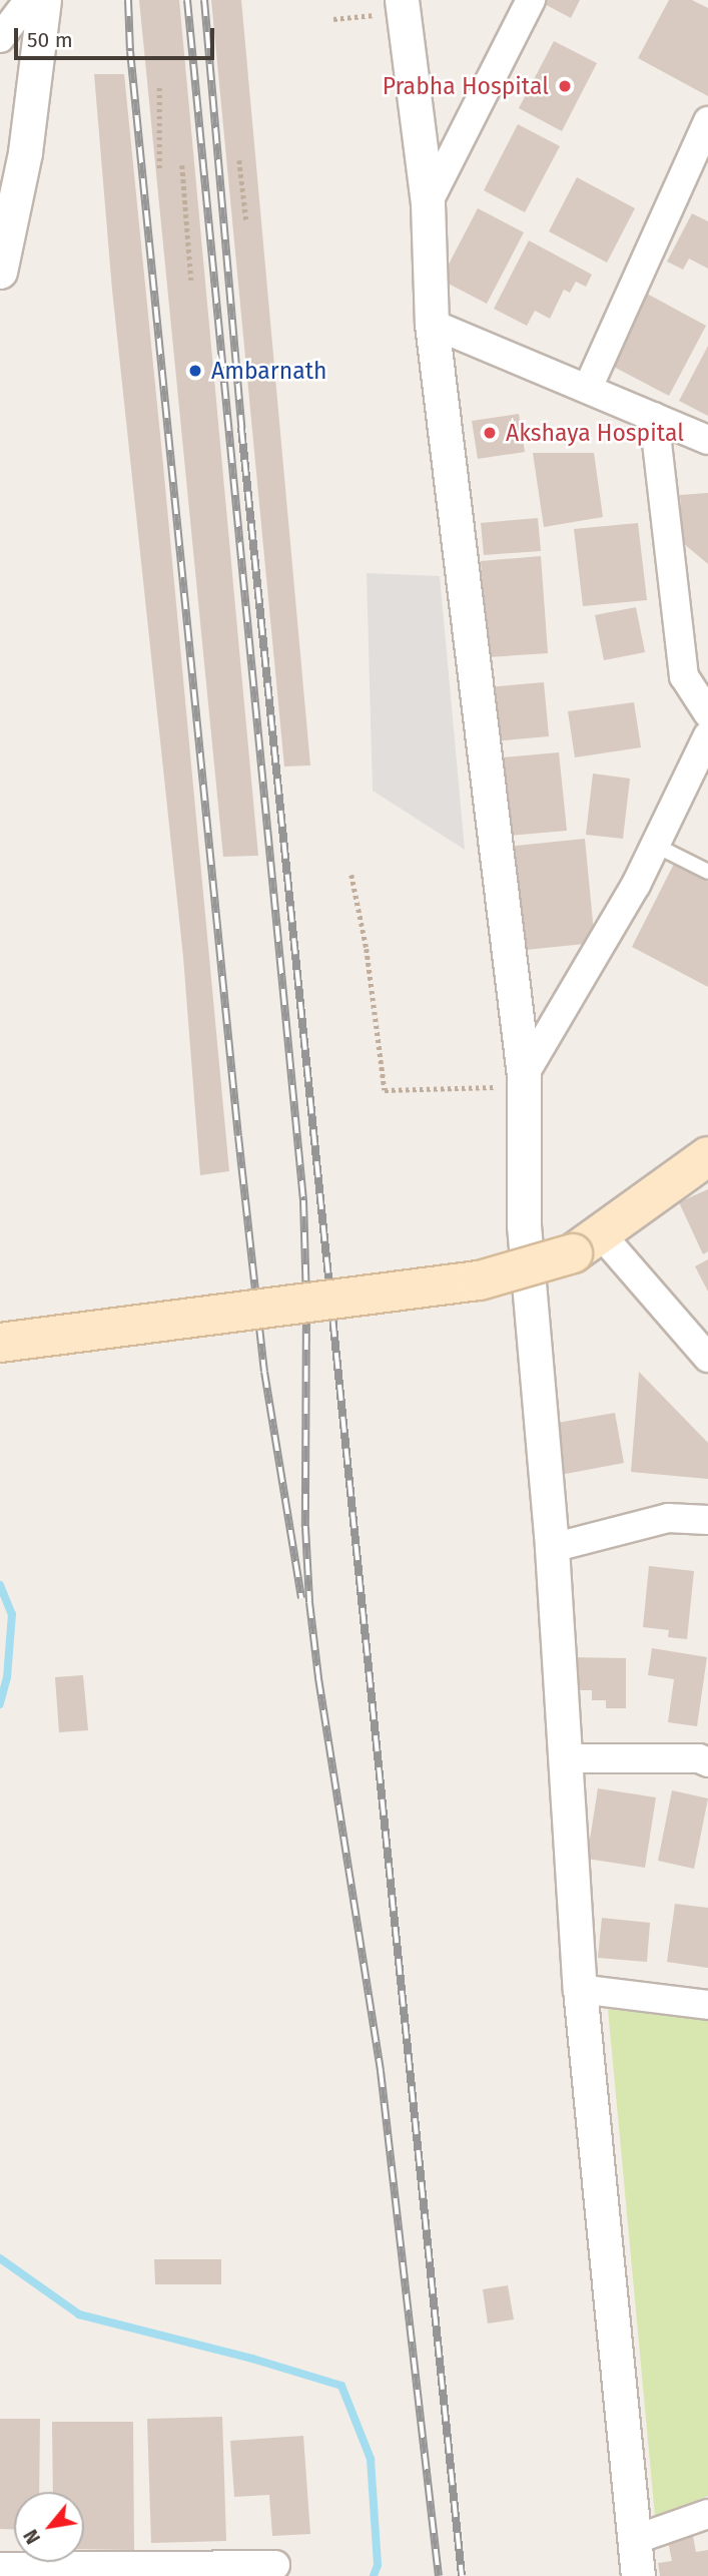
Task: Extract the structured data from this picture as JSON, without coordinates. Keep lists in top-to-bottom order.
{
  "places": ["Prabha Hospital", "Ambarnath", "Akshaya Hospital"],
  "scale_bar": "50 m",
  "north": "bottom left"
}
